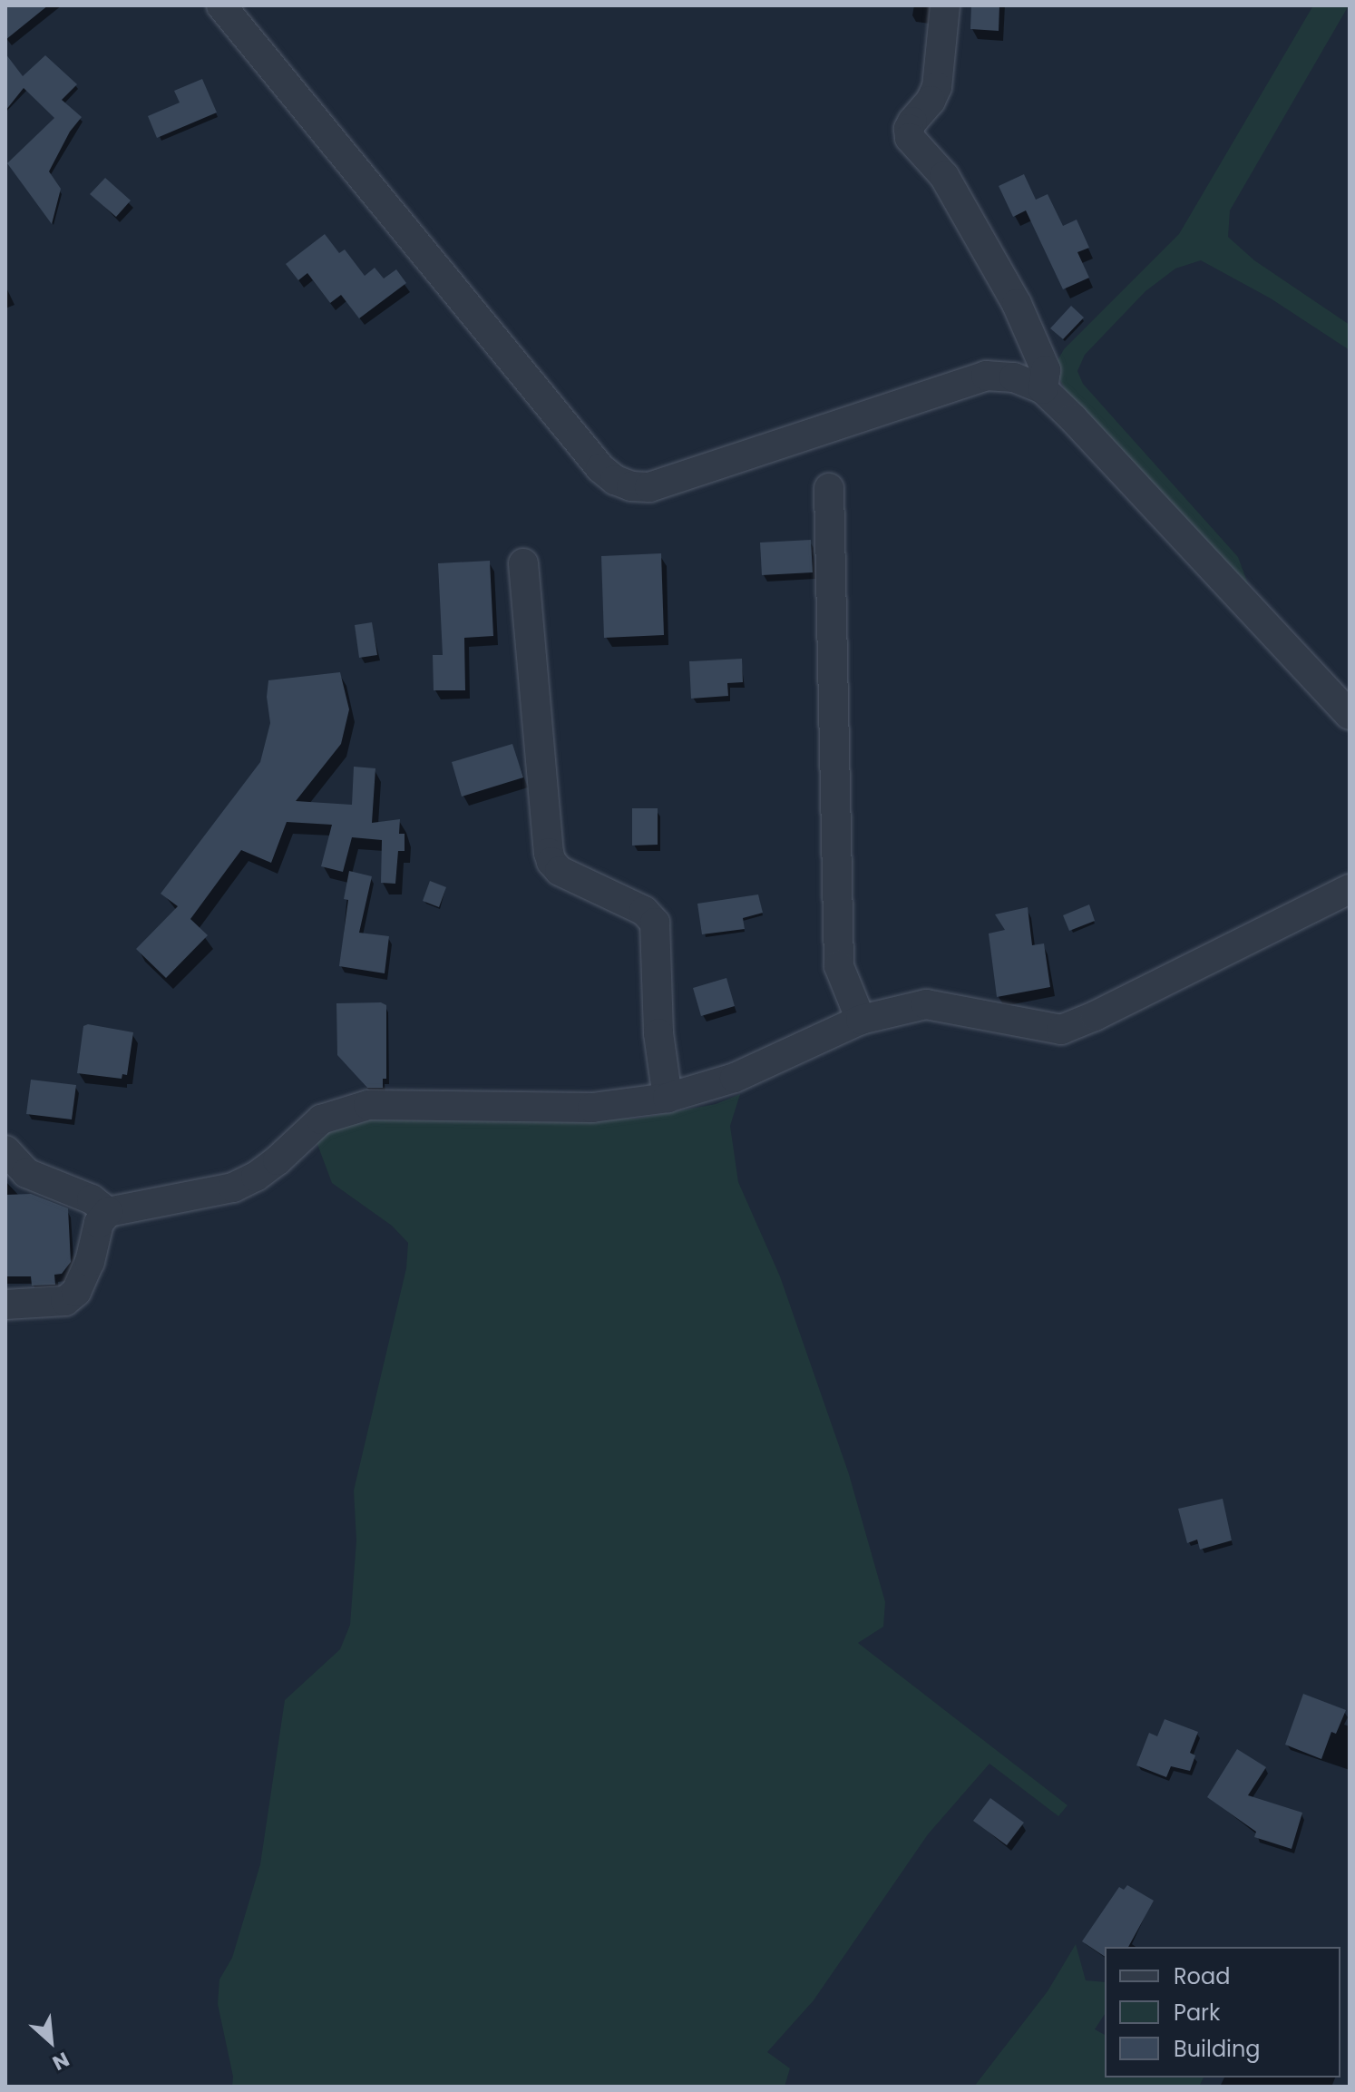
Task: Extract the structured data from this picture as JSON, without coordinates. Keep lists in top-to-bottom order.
{
  "legend": ["Road", "Park", "Building"],
  "north": "bottom right"
}
